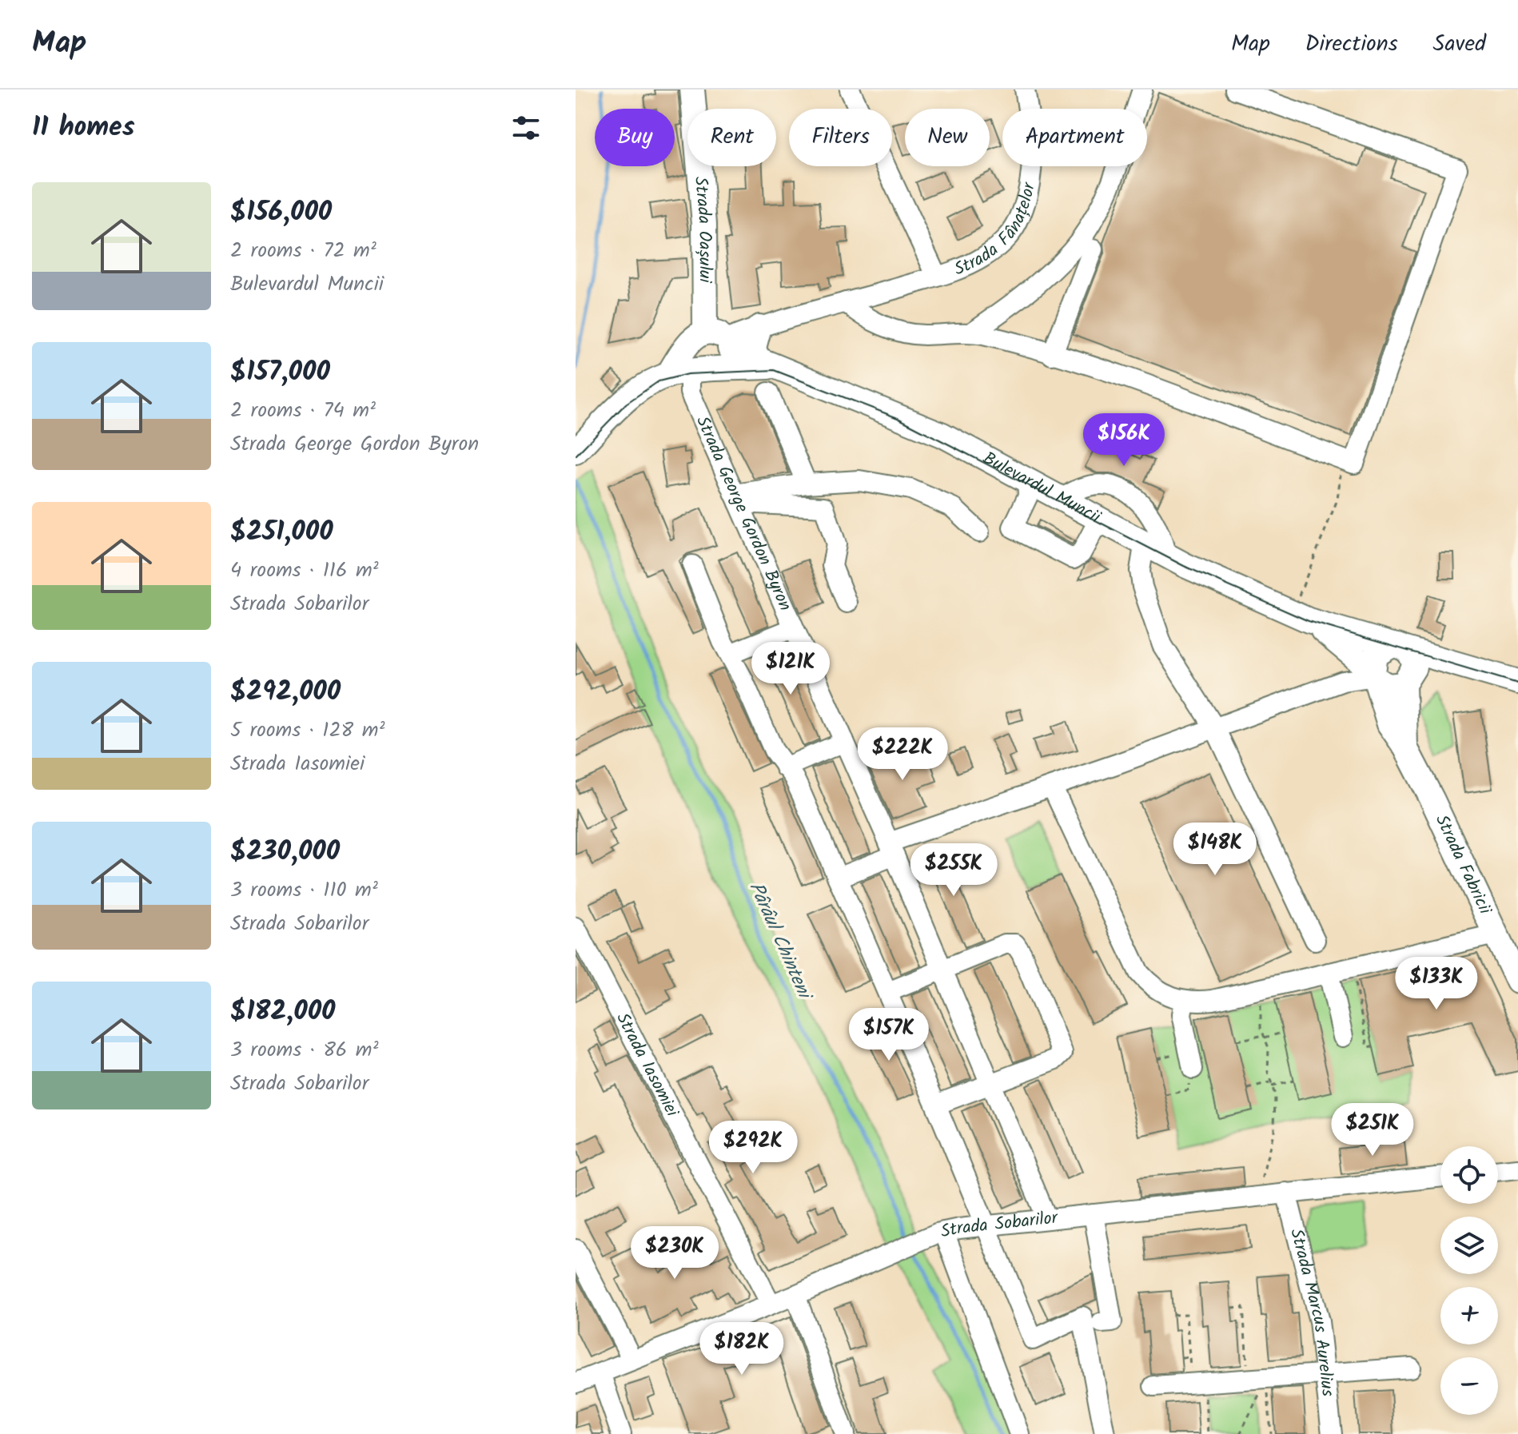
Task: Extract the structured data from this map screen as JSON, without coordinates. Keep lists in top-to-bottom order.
{
  "streets": {
    "main road": ["Strada Oașului", "Bulevardul Muncii", "Strada Fabricii"],
    "street": [
      "Strada Fânațelor",
      "Strada George Gordon Byron",
      "Strada Iasomiei",
      "Strada Sobarilor",
      "Strada Marcus Aurelius"
    ]
  },
  "crossings": [
    ["Strada Fânațelor", "Strada Oașului"],
    ["Strada Fânațelor", "Bulevardul Muncii"],
    ["Strada Oașului", "Bulevardul Muncii"],
    ["Bulevardul Muncii", "Strada George Gordon Byron"],
    ["Bulevardul Muncii", "Strada Fabricii"],
    ["Strada George Gordon Byron", "Strada Sobarilor"],
    ["Strada Iasomiei", "Strada Sobarilor"],
    ["Strada Sobarilor", "Strada Marcus Aurelius"]
  ],
  "water": ["Pârâul Chinteni"],
  "page": {
    "header": "Map",
    "nav": ["Map", "Directions", "Saved"],
    "heading": "11 homes",
    "chip": [
      "Buy",
      "Rent",
      "Filters",
      "New",
      "Apartment"
    ],
    "list": [
      {
        "name": "$156,000",
        "note": "2 rooms · 72 m² · Bulevardul Muncii"
      },
      {
        "name": "$157,000",
        "note": "2 rooms · 74 m² · Strada George Gordon Byron"
      },
      {
        "name": "$251,000",
        "note": "4 rooms · 116 m² · Strada Sobarilor"
      },
      {
        "name": "$292,000",
        "note": "5 rooms · 128 m² · Strada Iasomiei"
      },
      {
        "name": "$230,000",
        "note": "3 rooms · 110 m² · Strada Sobarilor"
      },
      {
        "name": "$182,000",
        "note": "3 rooms · 86 m² · Strada Sobarilor"
      }
    ],
    "price": [
      "$156K",
      "$121K",
      "$222K",
      "$148K",
      "$255K",
      "$133K",
      "$157K",
      "$251K",
      "$292K",
      "$230K",
      "$182K"
    ],
    "map_buttons": ["+", "−"]
  }
}
